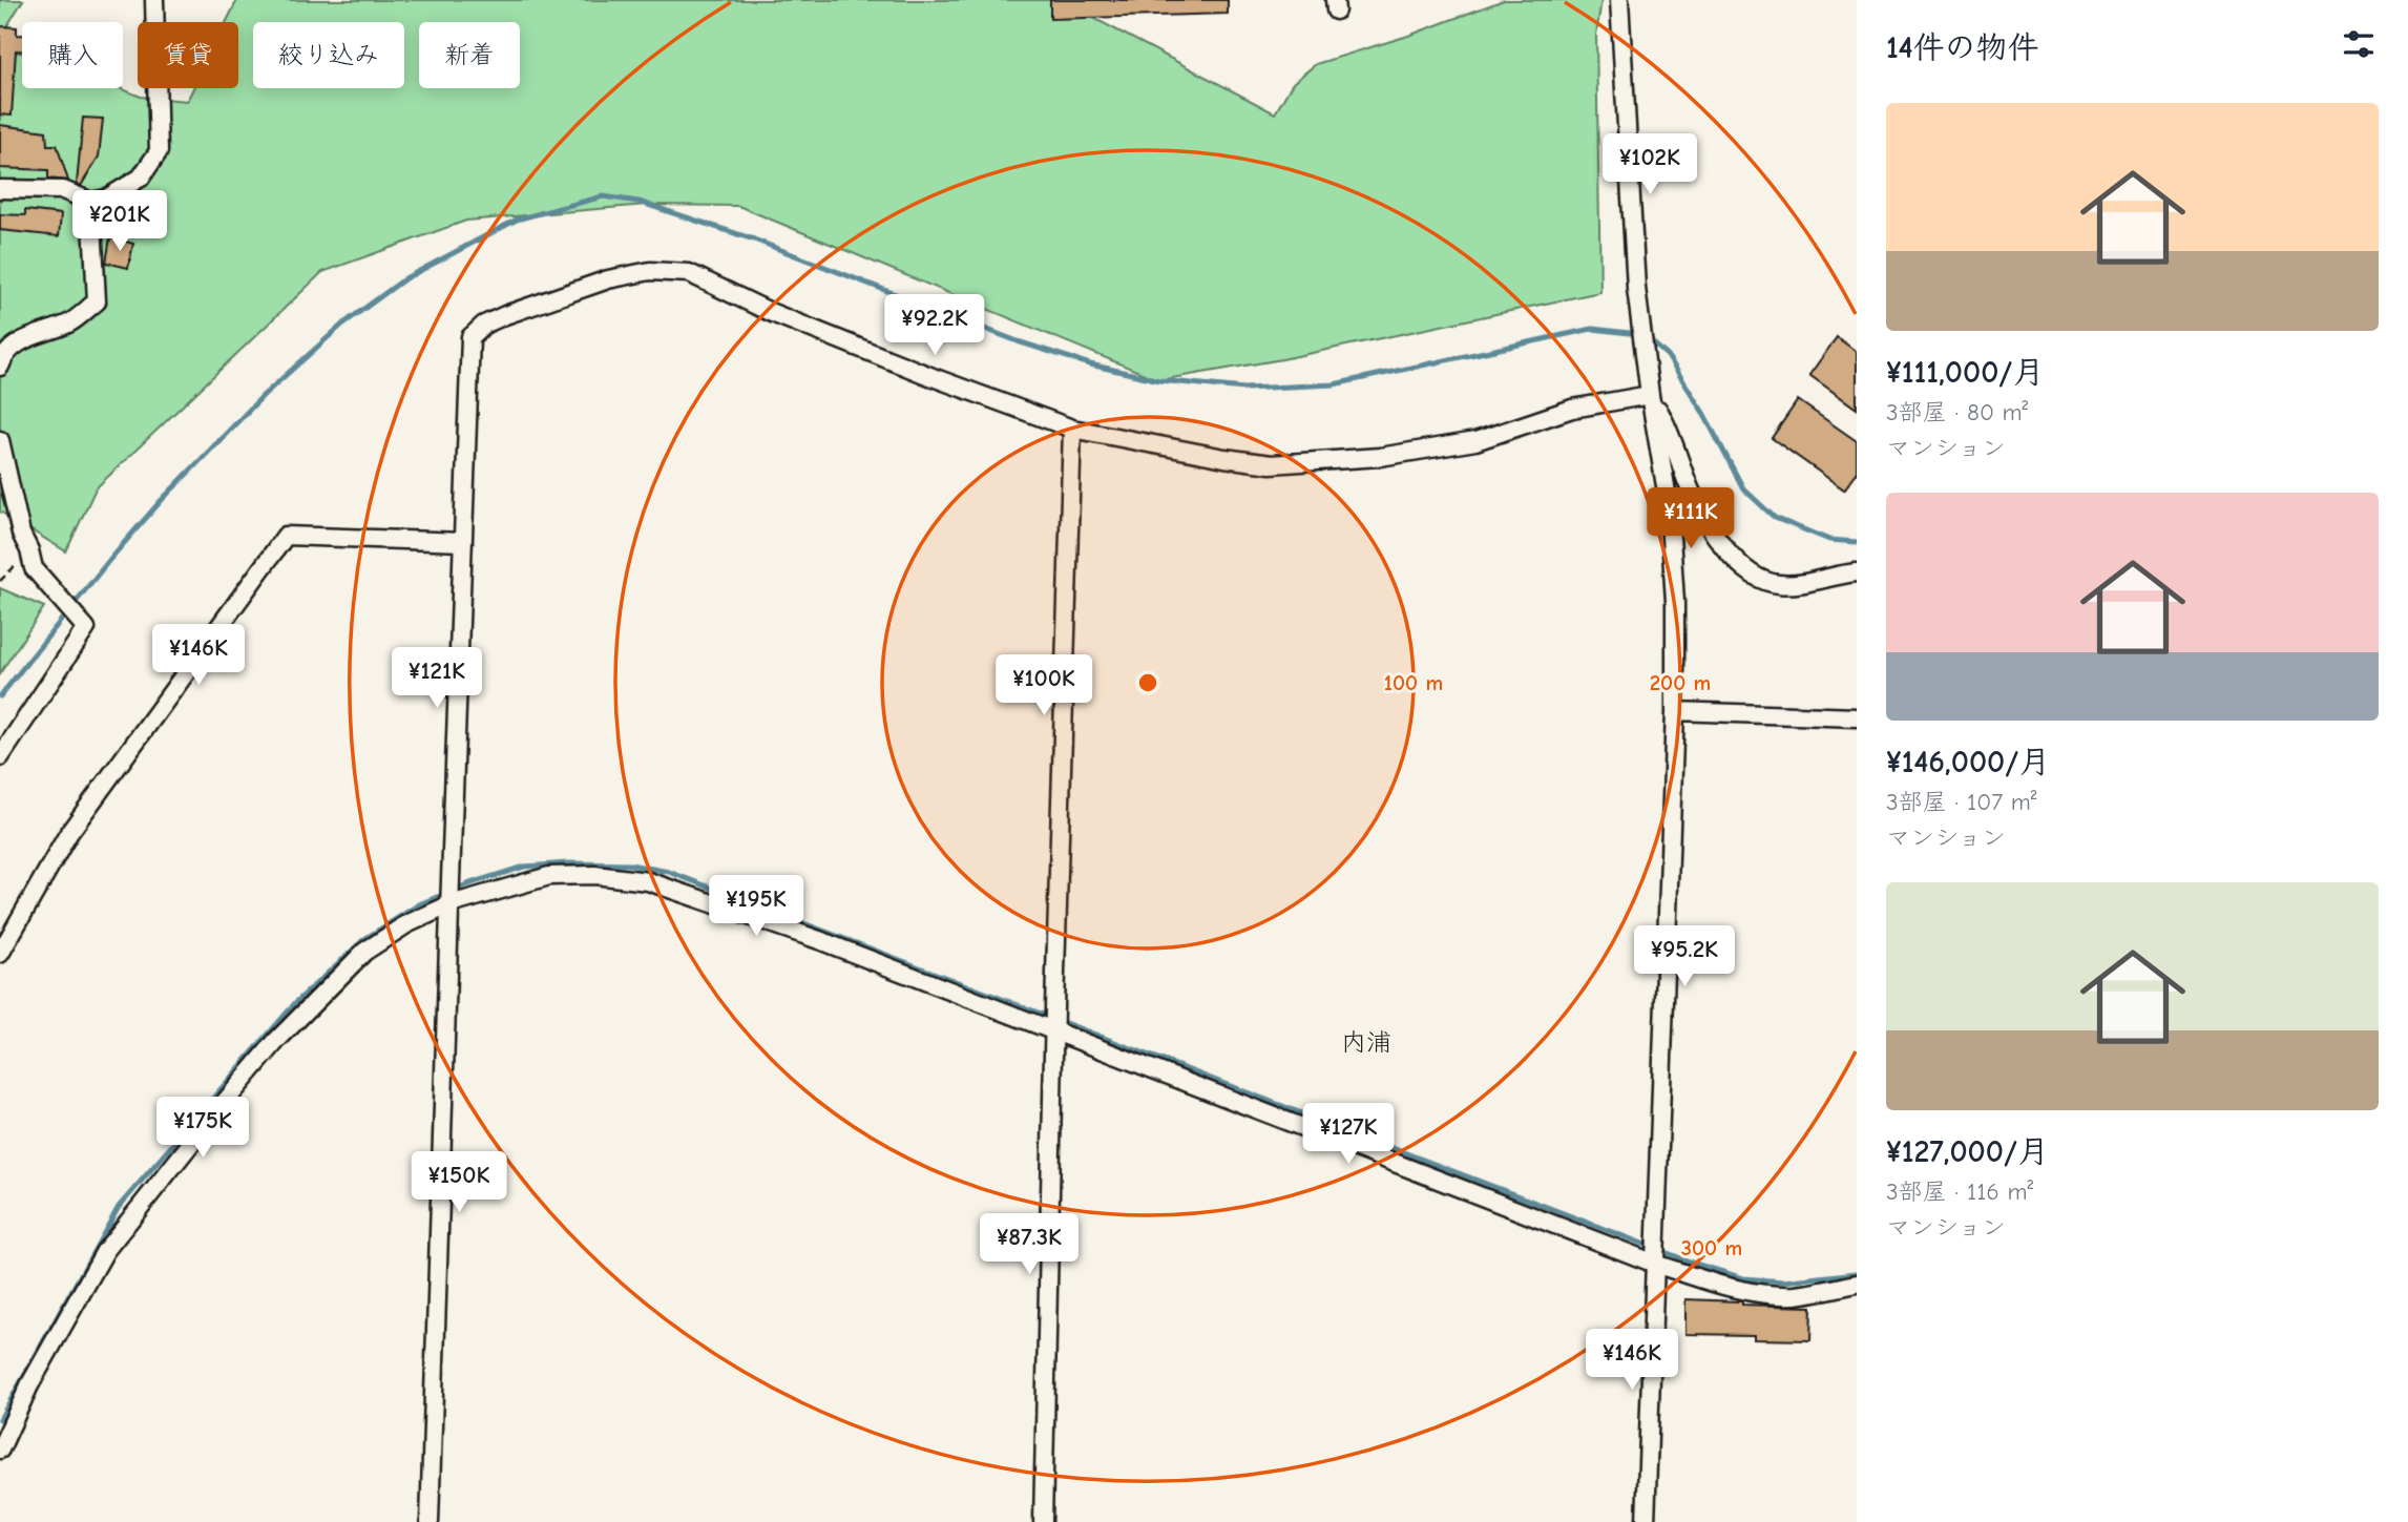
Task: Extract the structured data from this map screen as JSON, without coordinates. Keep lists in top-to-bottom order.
{
  "districts": ["内浦"],
  "page": {
    "heading": "14件の物件",
    "chip": [
      "購入",
      "賃貸",
      "絞り込み",
      "新着"
    ],
    "list": [
      {
        "name": "¥111,000/月",
        "note": "3部屋 · 80 m² · マンション"
      },
      {
        "name": "¥146,000/月",
        "note": "3部屋 · 107 m² · マンション"
      },
      {
        "name": "¥127,000/月",
        "note": "3部屋 · 116 m² · マンション"
      }
    ],
    "price": [
      "¥102K",
      "¥201K",
      "¥92.2K",
      "¥111K",
      "¥146K",
      "¥121K",
      "¥100K",
      "¥195K",
      "¥95.2K",
      "¥175K",
      "¥127K",
      "¥150K",
      "¥87.3K",
      "¥146K"
    ]
  },
  "rings": ["100 m", "200 m", "300 m"]
}
